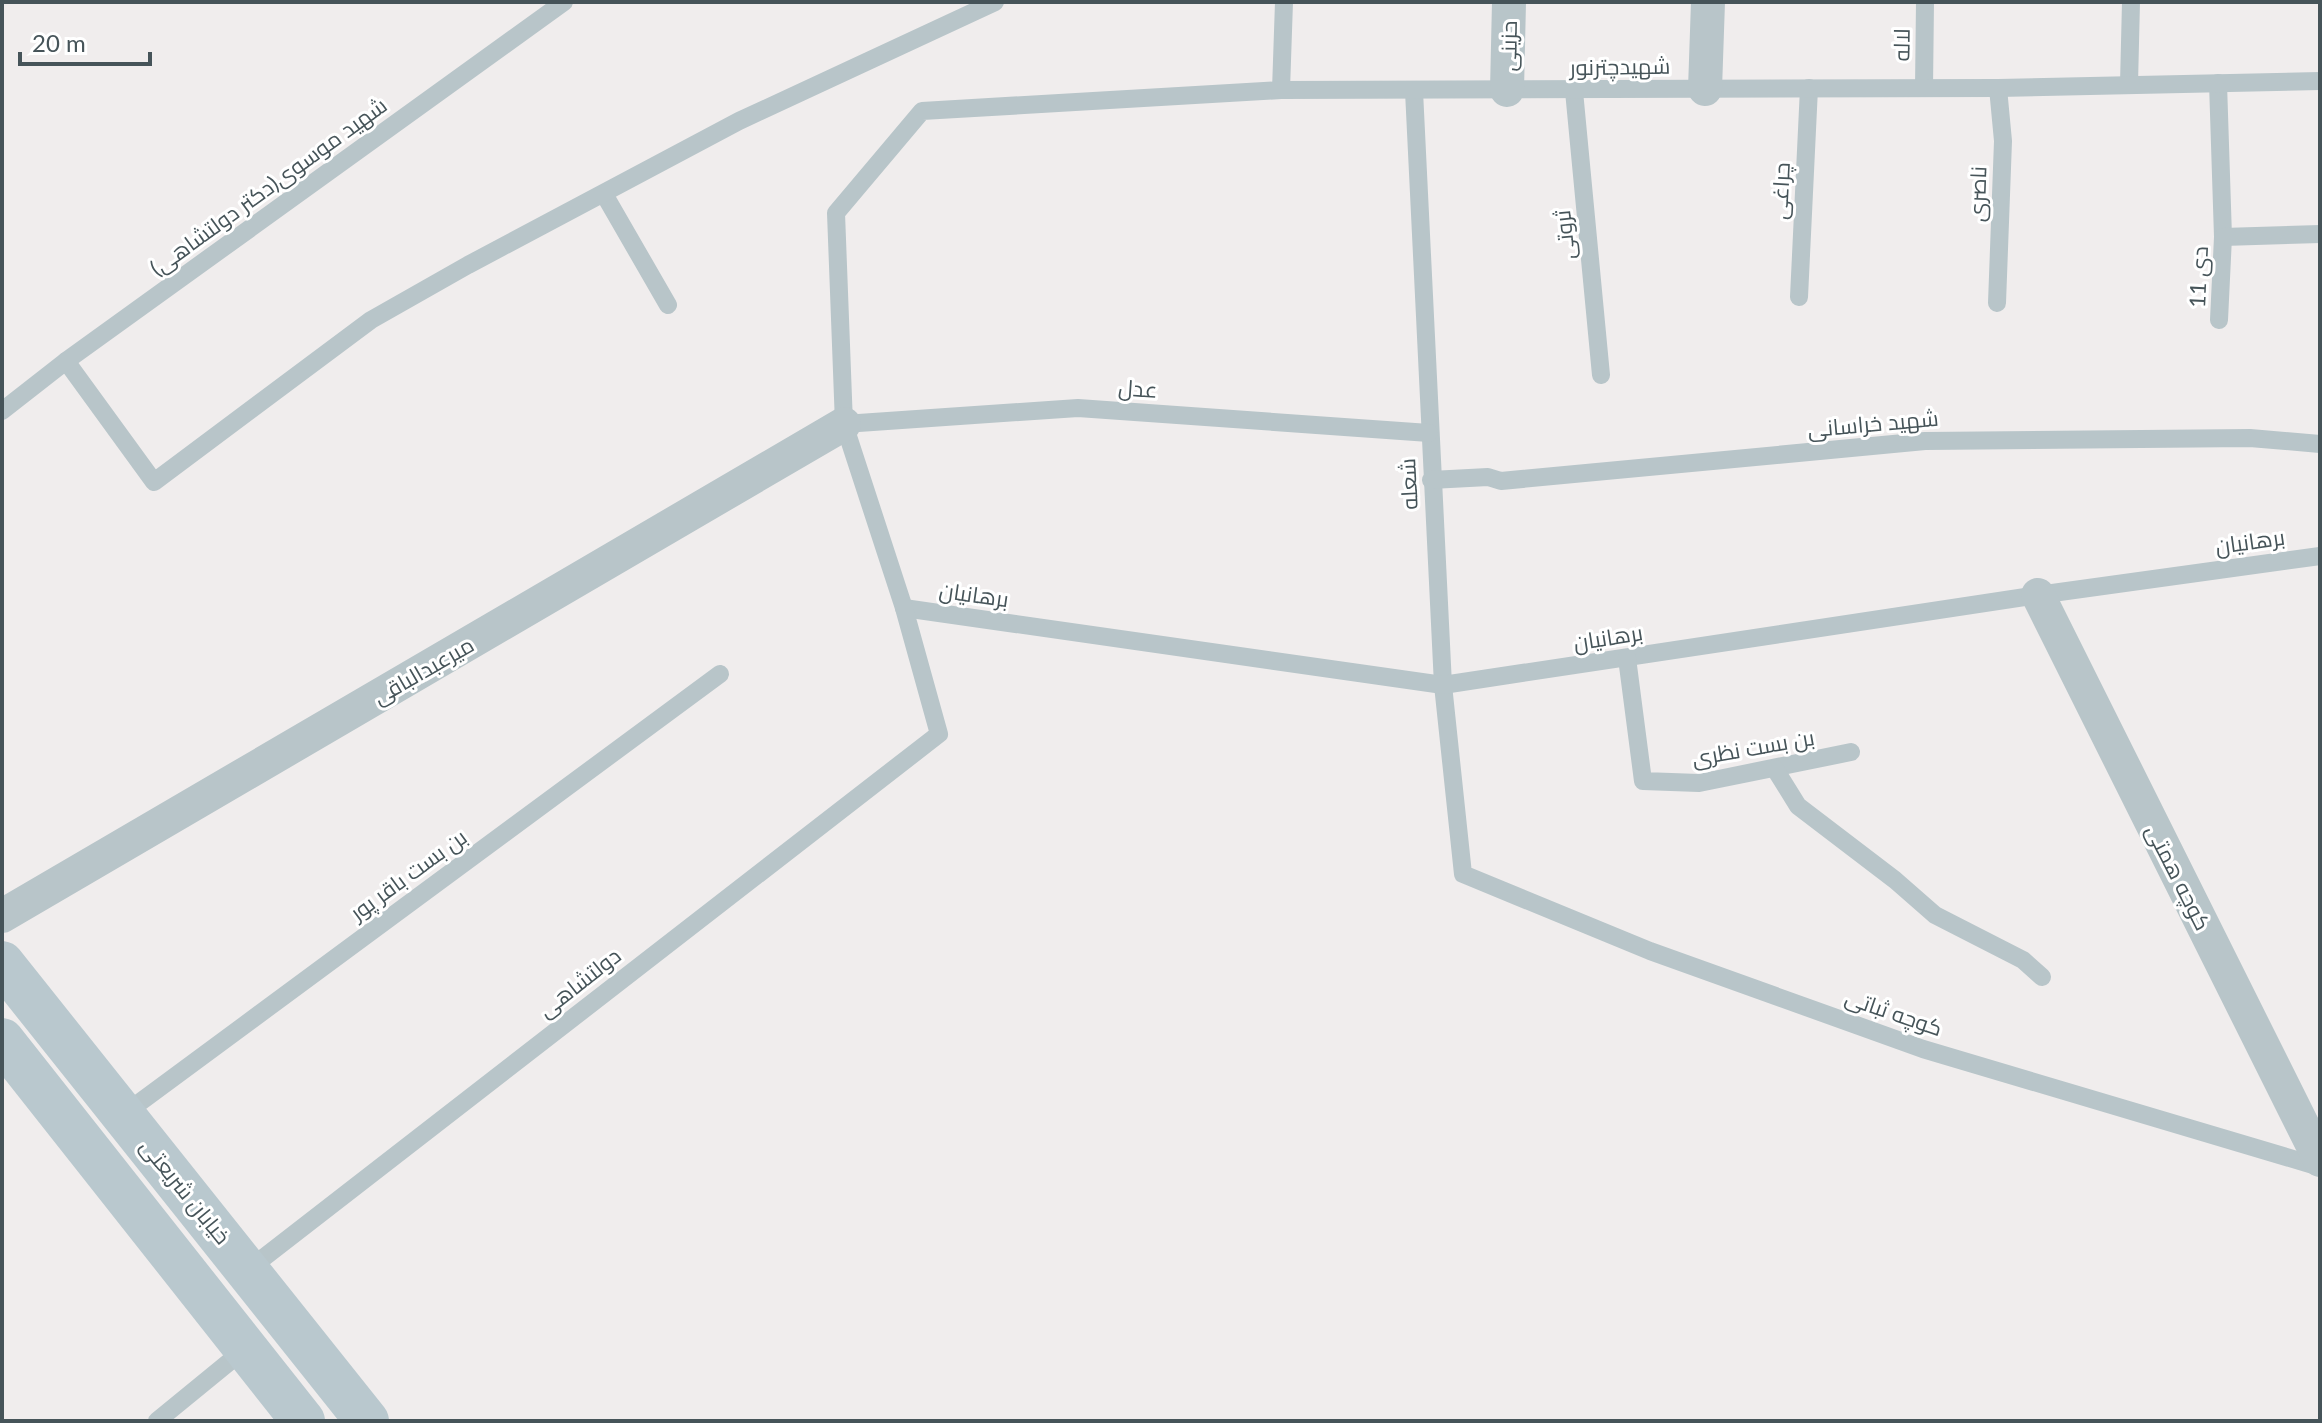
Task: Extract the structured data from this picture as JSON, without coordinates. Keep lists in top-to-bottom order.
{
  "streets": {
    "main road": ["خیابان شریعتی"],
    "street": ["حزینی", "میرعبدالباقی", "کوچه همتی"],
    "lane": [
      "لاله",
      "شهیدچترنور",
      "شهید موسوی(دکتر دولتشاهی)",
      "چراغی",
      "ناصری",
      "ثروتی",
      "11 دی",
      "عدل",
      "شهید خراسانی",
      "شعله",
      "برهانیان",
      "بن بست نظری",
      "بن بست باقر پور",
      "دولتشاهی",
      "کوچه ثباتی"
    ]
  },
  "crossings": [
    ["لاله", "شهیدچترنور"],
    ["حزینی", "شهیدچترنور"],
    ["شهیدچترنور", "چراغی"],
    ["شهیدچترنور", "ناصری"],
    ["شهیدچترنور", "ثروتی"],
    ["شهیدچترنور", "عدل"],
    ["شهیدچترنور", "شعله"],
    ["شهیدچترنور", "میرعبدالباقی"],
    ["عدل", "شعله"],
    ["عدل", "میرعبدالباقی"],
    ["شهید خراسانی", "شعله"],
    ["شعله", "برهانیان"],
    ["شعله", "کوچه ثباتی"],
    ["برهانیان", "بن بست نظری"],
    ["برهانیان", "کوچه همتی"],
    ["برهانیان", "دولتشاهی"],
    ["بن بست باقر پور", "خیابان شریعتی"],
    ["دولتشاهی", "خیابان شریعتی"]
  ],
  "scale_bar": "20 m"
}
